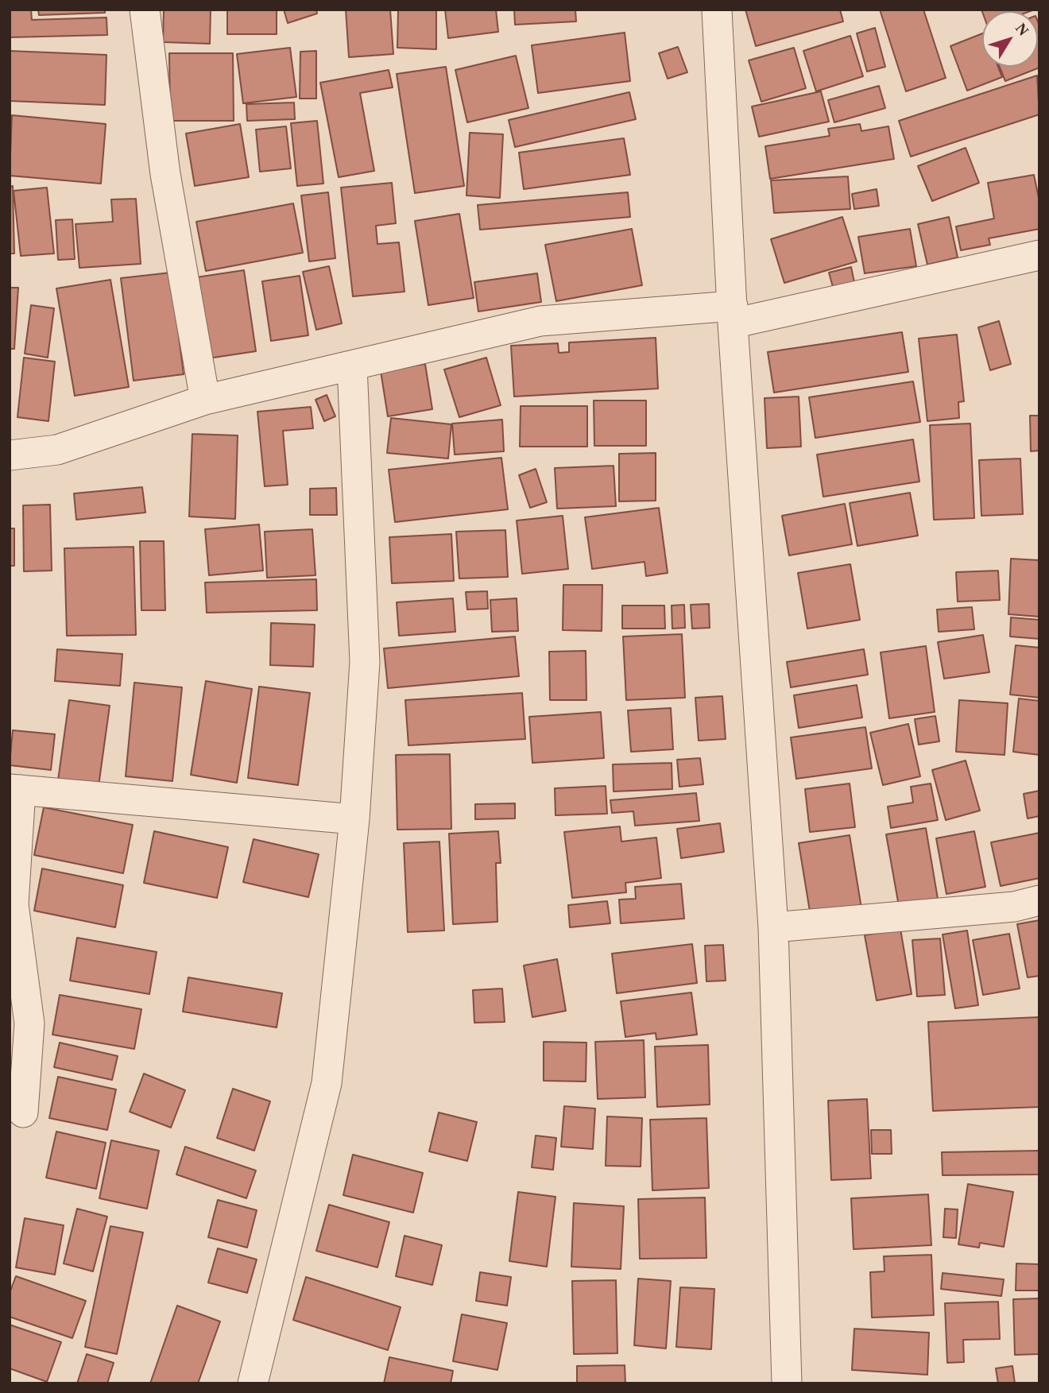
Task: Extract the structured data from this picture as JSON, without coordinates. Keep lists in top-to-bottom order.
{
  "north": "top right"
}
